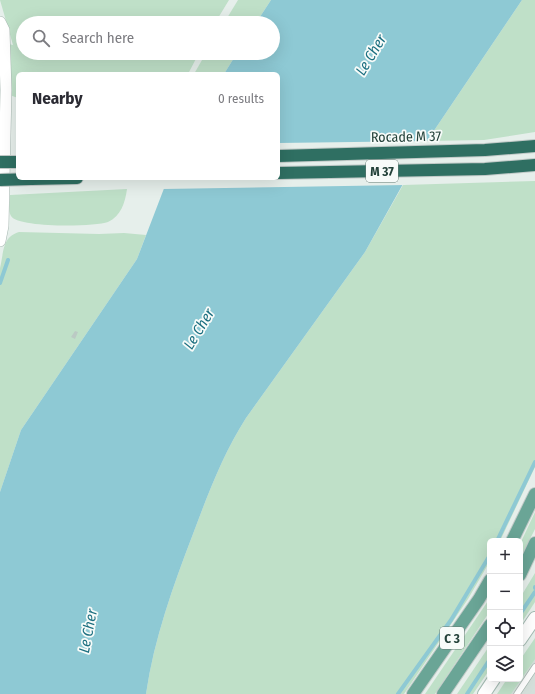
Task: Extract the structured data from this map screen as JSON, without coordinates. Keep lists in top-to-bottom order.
{
  "streets": {
    "highway": ["Rocade M 37", "M 37"],
    "main road": ["C 3"]
  },
  "water": ["Le Cher"],
  "page": {
    "search": "Search here",
    "heading": ["Nearby", "0 results"],
    "map_buttons": ["+", "−"]
  }
}
